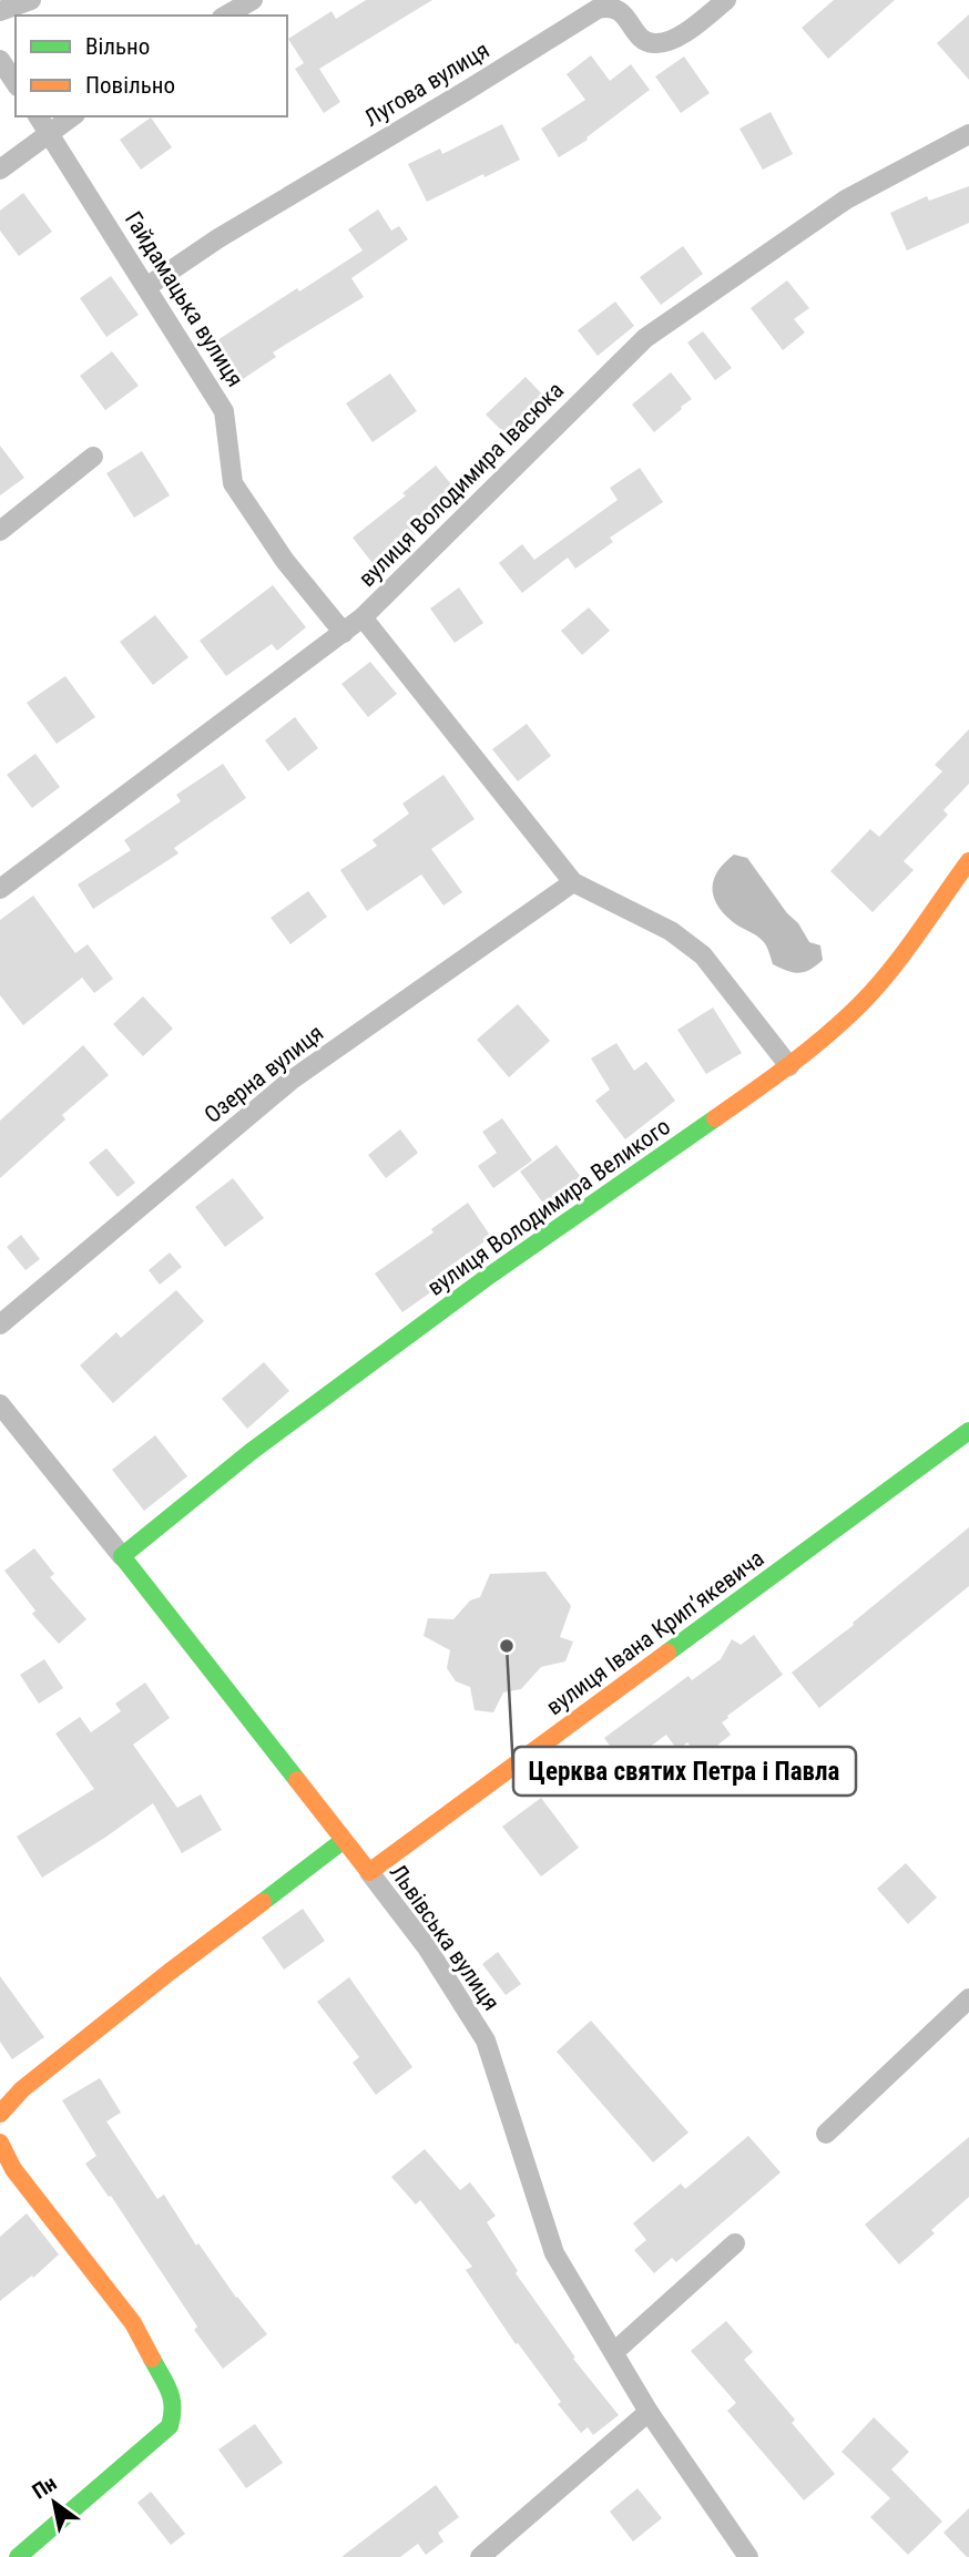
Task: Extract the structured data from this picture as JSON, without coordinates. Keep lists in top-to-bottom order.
{
  "streets": {
    "street": [
      "Лугова вулиця",
      "Гайдамацька вулиця",
      "вулиця Володимира Івасюка",
      "Озерна вулиця",
      "вулиця Володимира Великого",
      "вулиця Івана Крипʼякевича",
      "Львівська вулиця"
    ]
  },
  "crossings": [
    ["Лугова вулиця", "Гайдамацька вулиця"],
    ["Гайдамацька вулиця", "вулиця Володимира Івасюка"],
    ["вулиця Володимира Великого", "Львівська вулиця"],
    ["вулиця Івана Крипʼякевича", "Львівська вулиця"]
  ],
  "places": ["Церква святих Петра і Павла"],
  "legend": ["Вільно", "Повільно"],
  "north": "top left"
}
